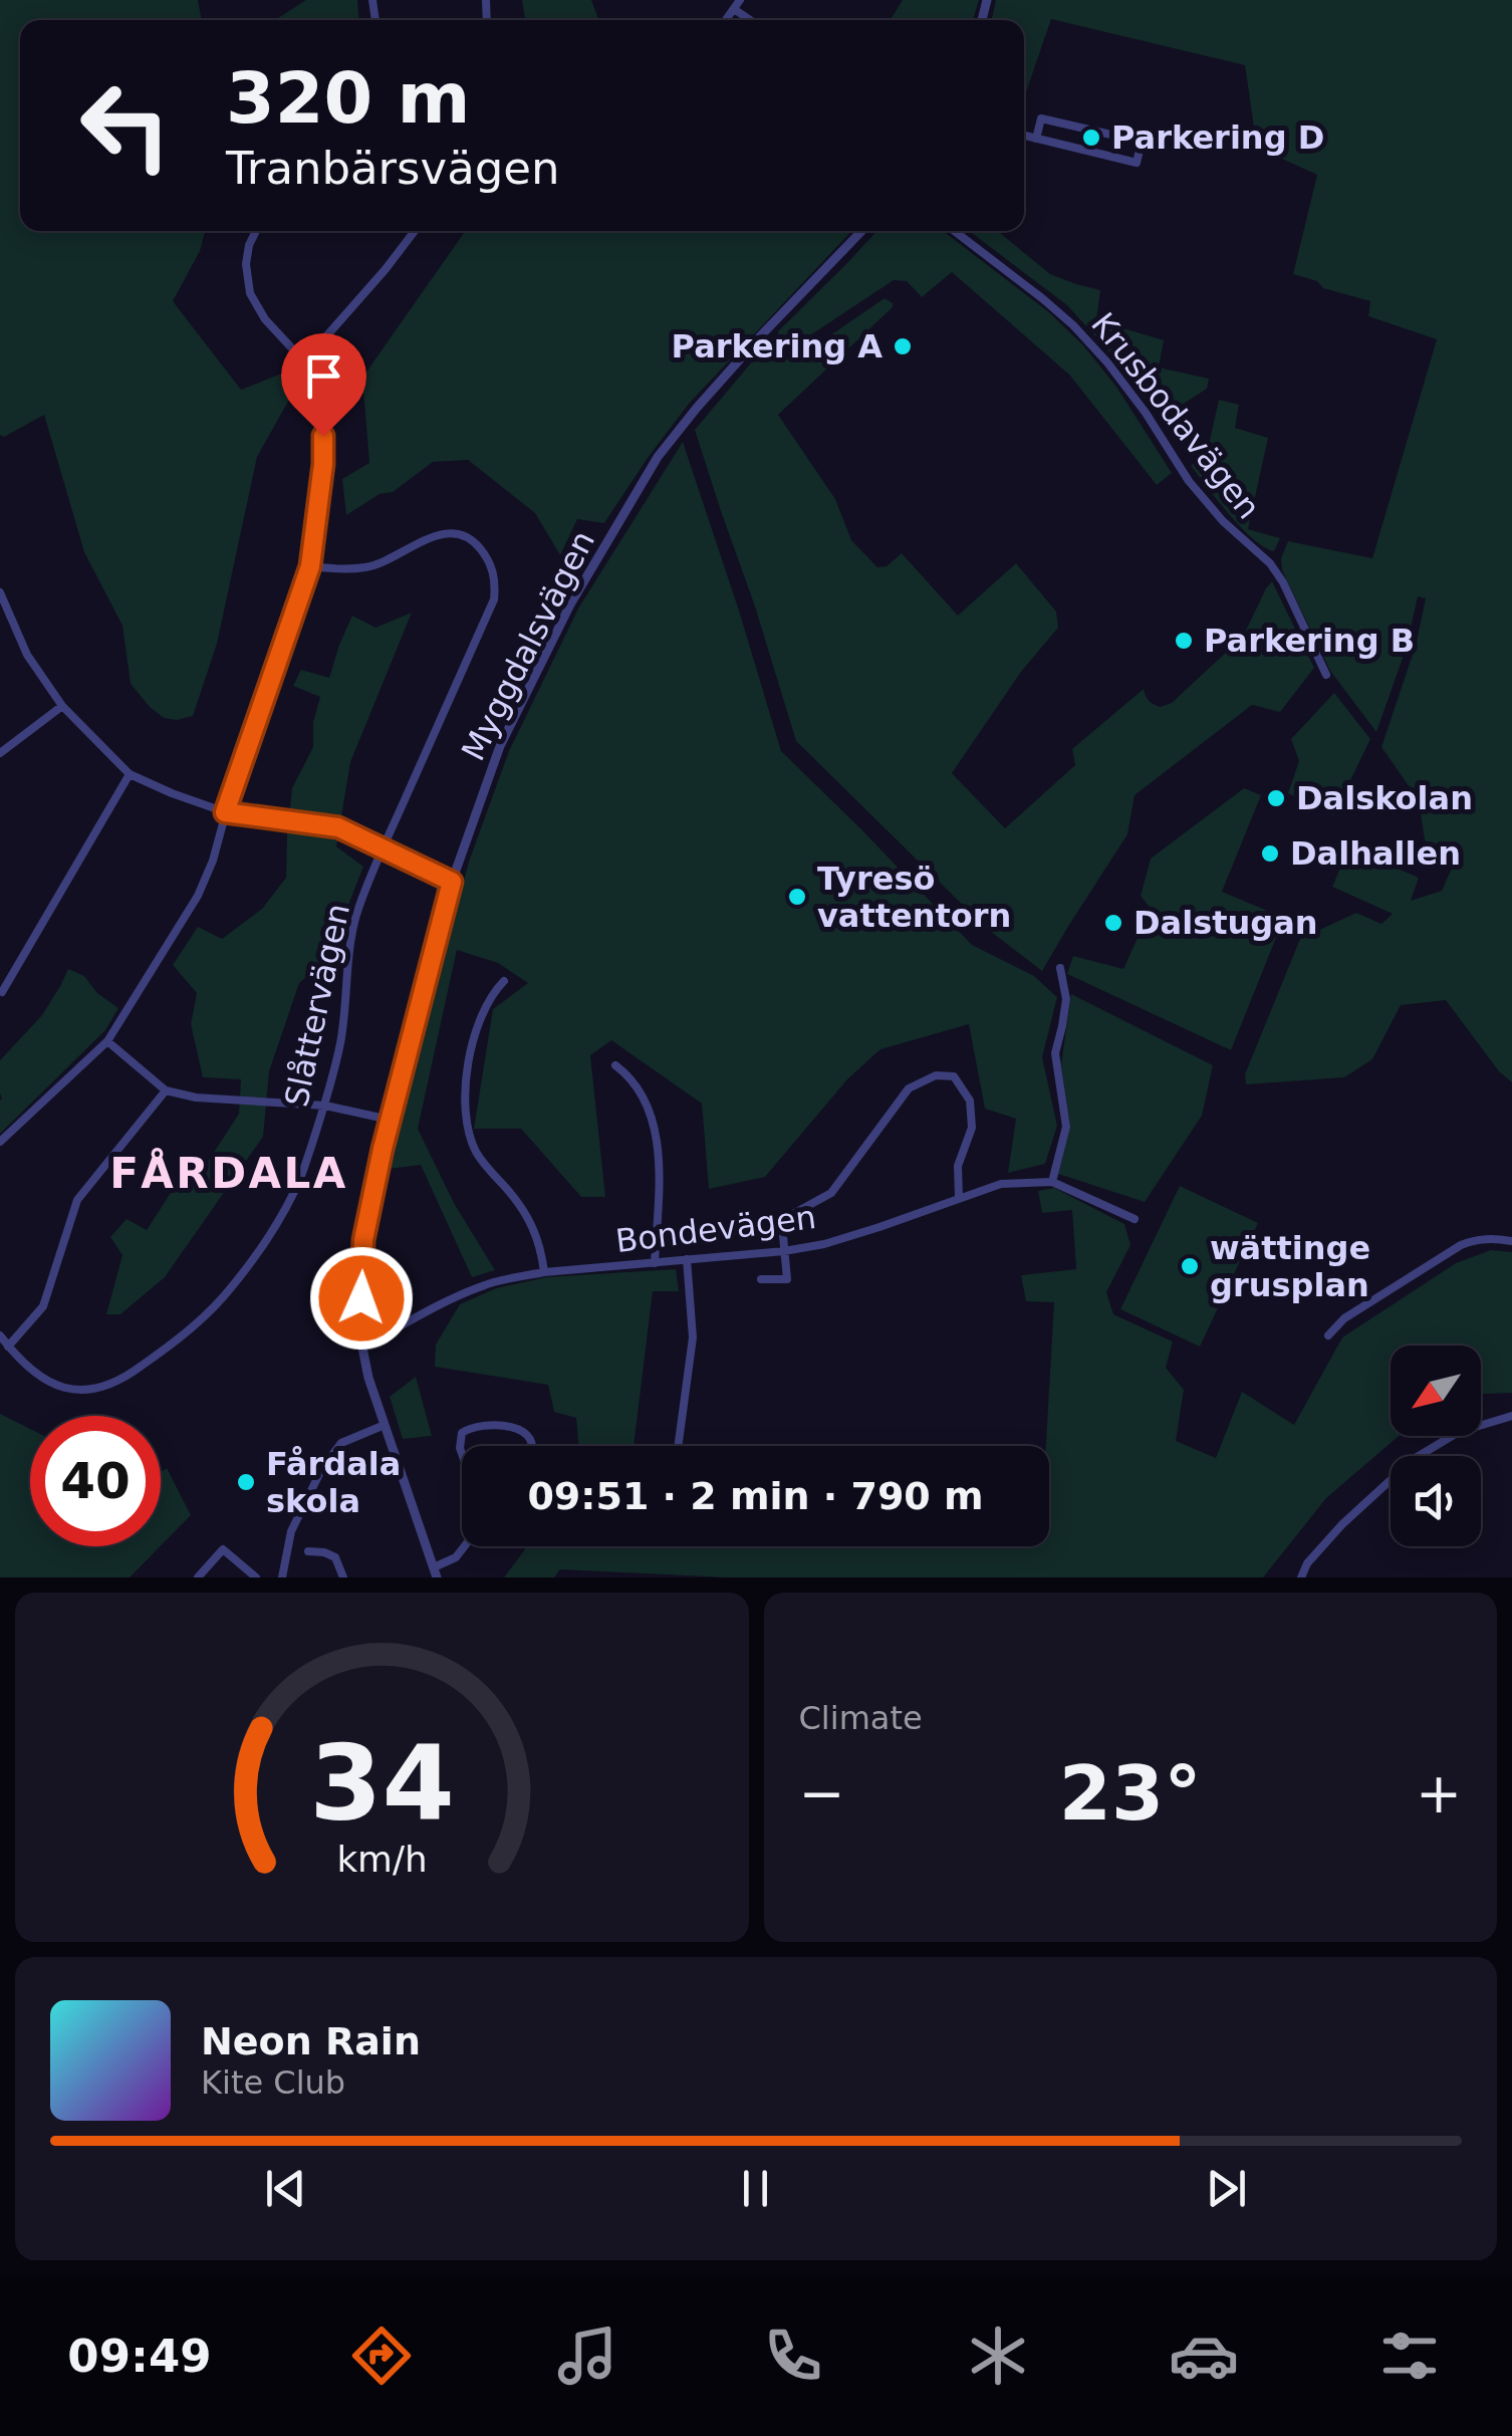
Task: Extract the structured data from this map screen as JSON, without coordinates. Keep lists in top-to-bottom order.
{
  "streets": {
    "street": [
      "Krusbodavägen",
      "Myggdalsvägen",
      "Slåttervägen",
      "Bondevägen"
    ]
  },
  "crossings": [
    ["Myggdalsvägen", "Bondevägen"]
  ],
  "districts": ["FÅRDALA"],
  "places": [
    "Parkering D",
    "Parkering A",
    "Parkering B",
    "Dalskolan",
    "Dalhallen",
    "Tyresö vattentorn",
    "Dalstugan",
    "wättinge grusplan",
    "Fårdala skola"
  ],
  "north": "bottom left",
  "page": {
    "turn": ["320 m", "Tranbärsvägen"],
    "limit": "40",
    "trip": "09:51 · 2 min · 790 m",
    "tile": "Climate",
    "heat": ["−", "23°", "+"],
    "song": ["Neon Rain", "Kite Club"],
    "tabs": "09:49",
    "gauge": ["34", "km/h"]
  }
}
